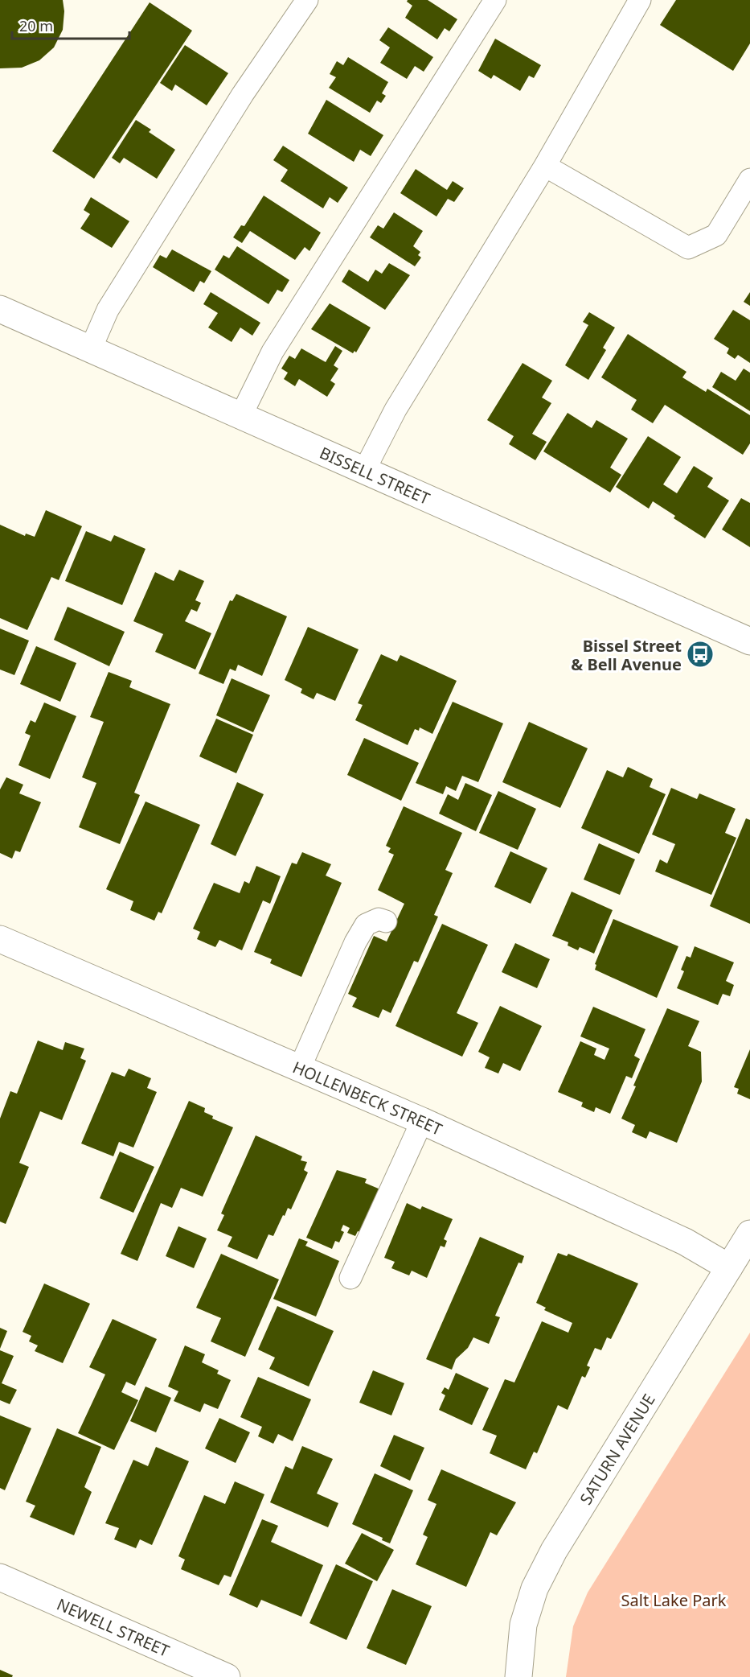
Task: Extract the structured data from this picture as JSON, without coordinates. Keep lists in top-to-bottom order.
{
  "streets": {
    "street": [
      "BISSELL STREET",
      "HOLLENBECK STREET",
      "SATURN AVENUE",
      "NEWELL STREET"
    ]
  },
  "crossings": [
    ["HOLLENBECK STREET", "SATURN AVENUE"]
  ],
  "parks": ["Salt Lake Park"],
  "places": {
    "bus stop": ["Bissel Street & Bell Avenue"]
  },
  "scale_bar": "20 m"
}
